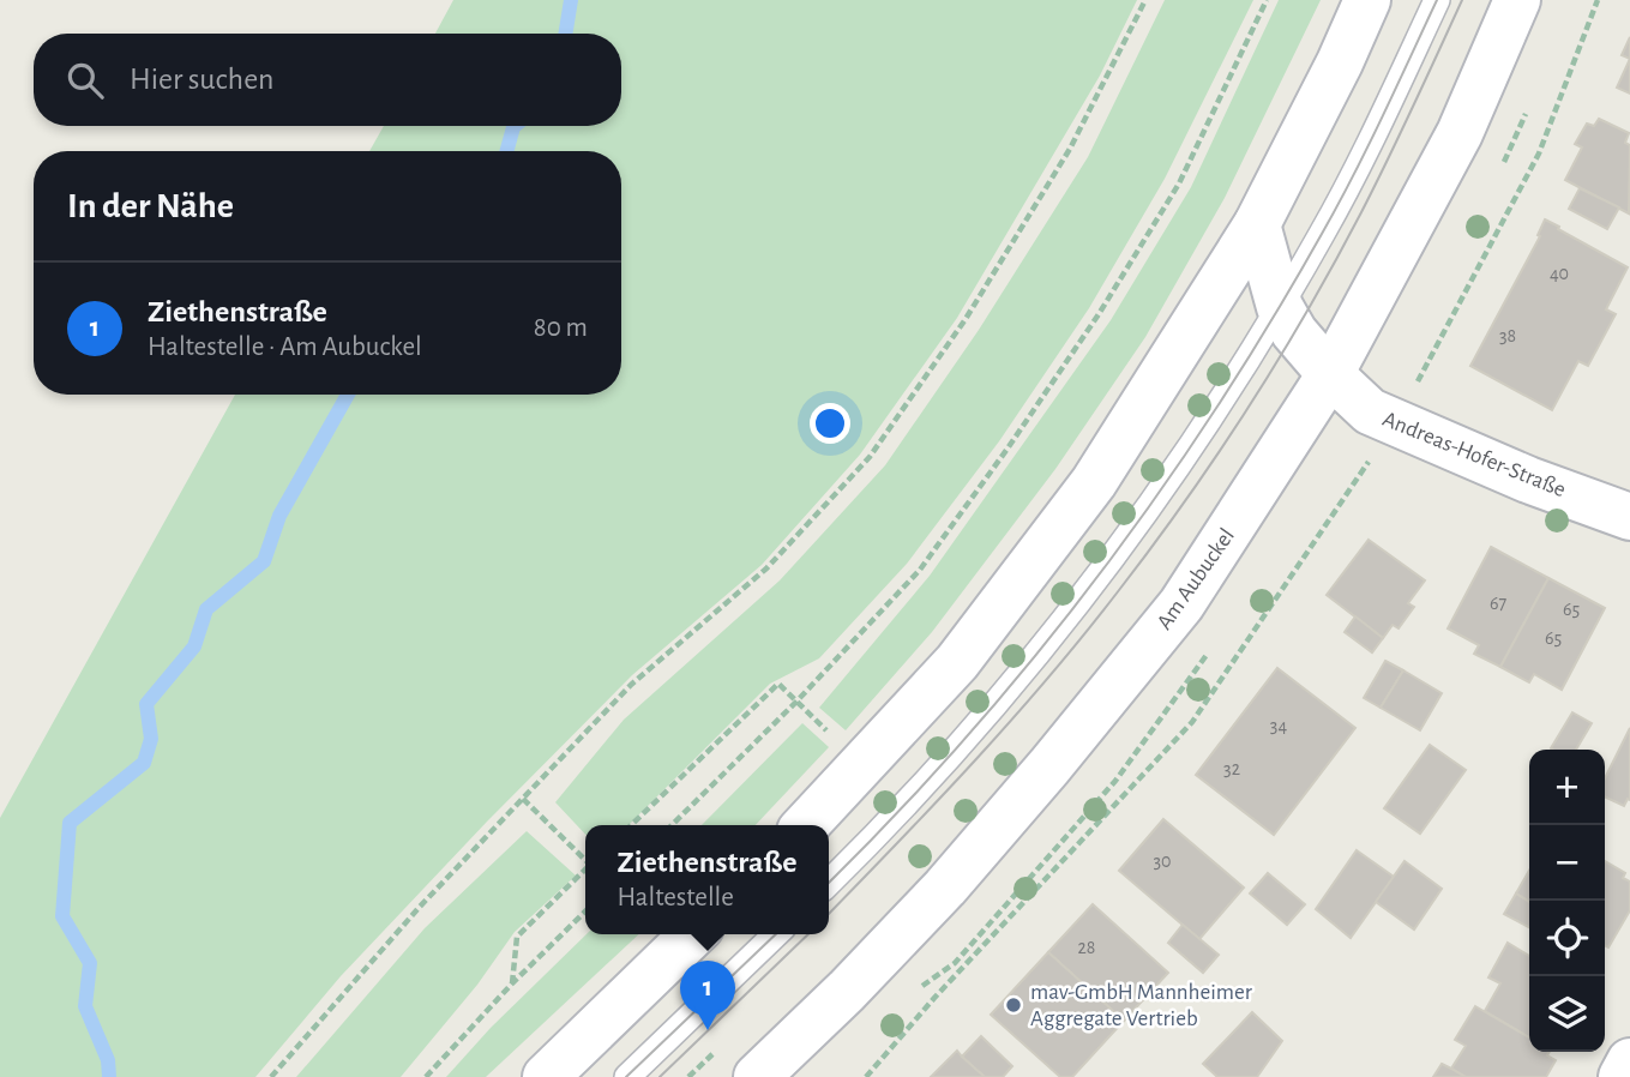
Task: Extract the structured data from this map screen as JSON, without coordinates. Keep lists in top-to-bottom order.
{
  "streets": {
    "main road": ["Andreas-Hofer-Straße", "Am Aubuckel"]
  },
  "crossings": [
    ["Andreas-Hofer-Straße", "Am Aubuckel"]
  ],
  "places": ["mav-GmbH Mannheimer Aggregate Vertrieb"],
  "house_numbers": [
    "40",
    "38",
    "67",
    "65",
    "65",
    "34",
    "32",
    "30",
    "28"
  ],
  "page": {
    "search": "Hier suchen",
    "heading": "In der Nähe",
    "list": [
      {
        "mark": "1",
        "name": "Ziethenstraße",
        "note": "Haltestelle · Am Aubuckel",
        "value": "80 m"
      }
    ],
    "map_buttons": ["+", "−"],
    "popup": ["Ziethenstraße", "Haltestelle"],
    "pins": "1"
  }
}
